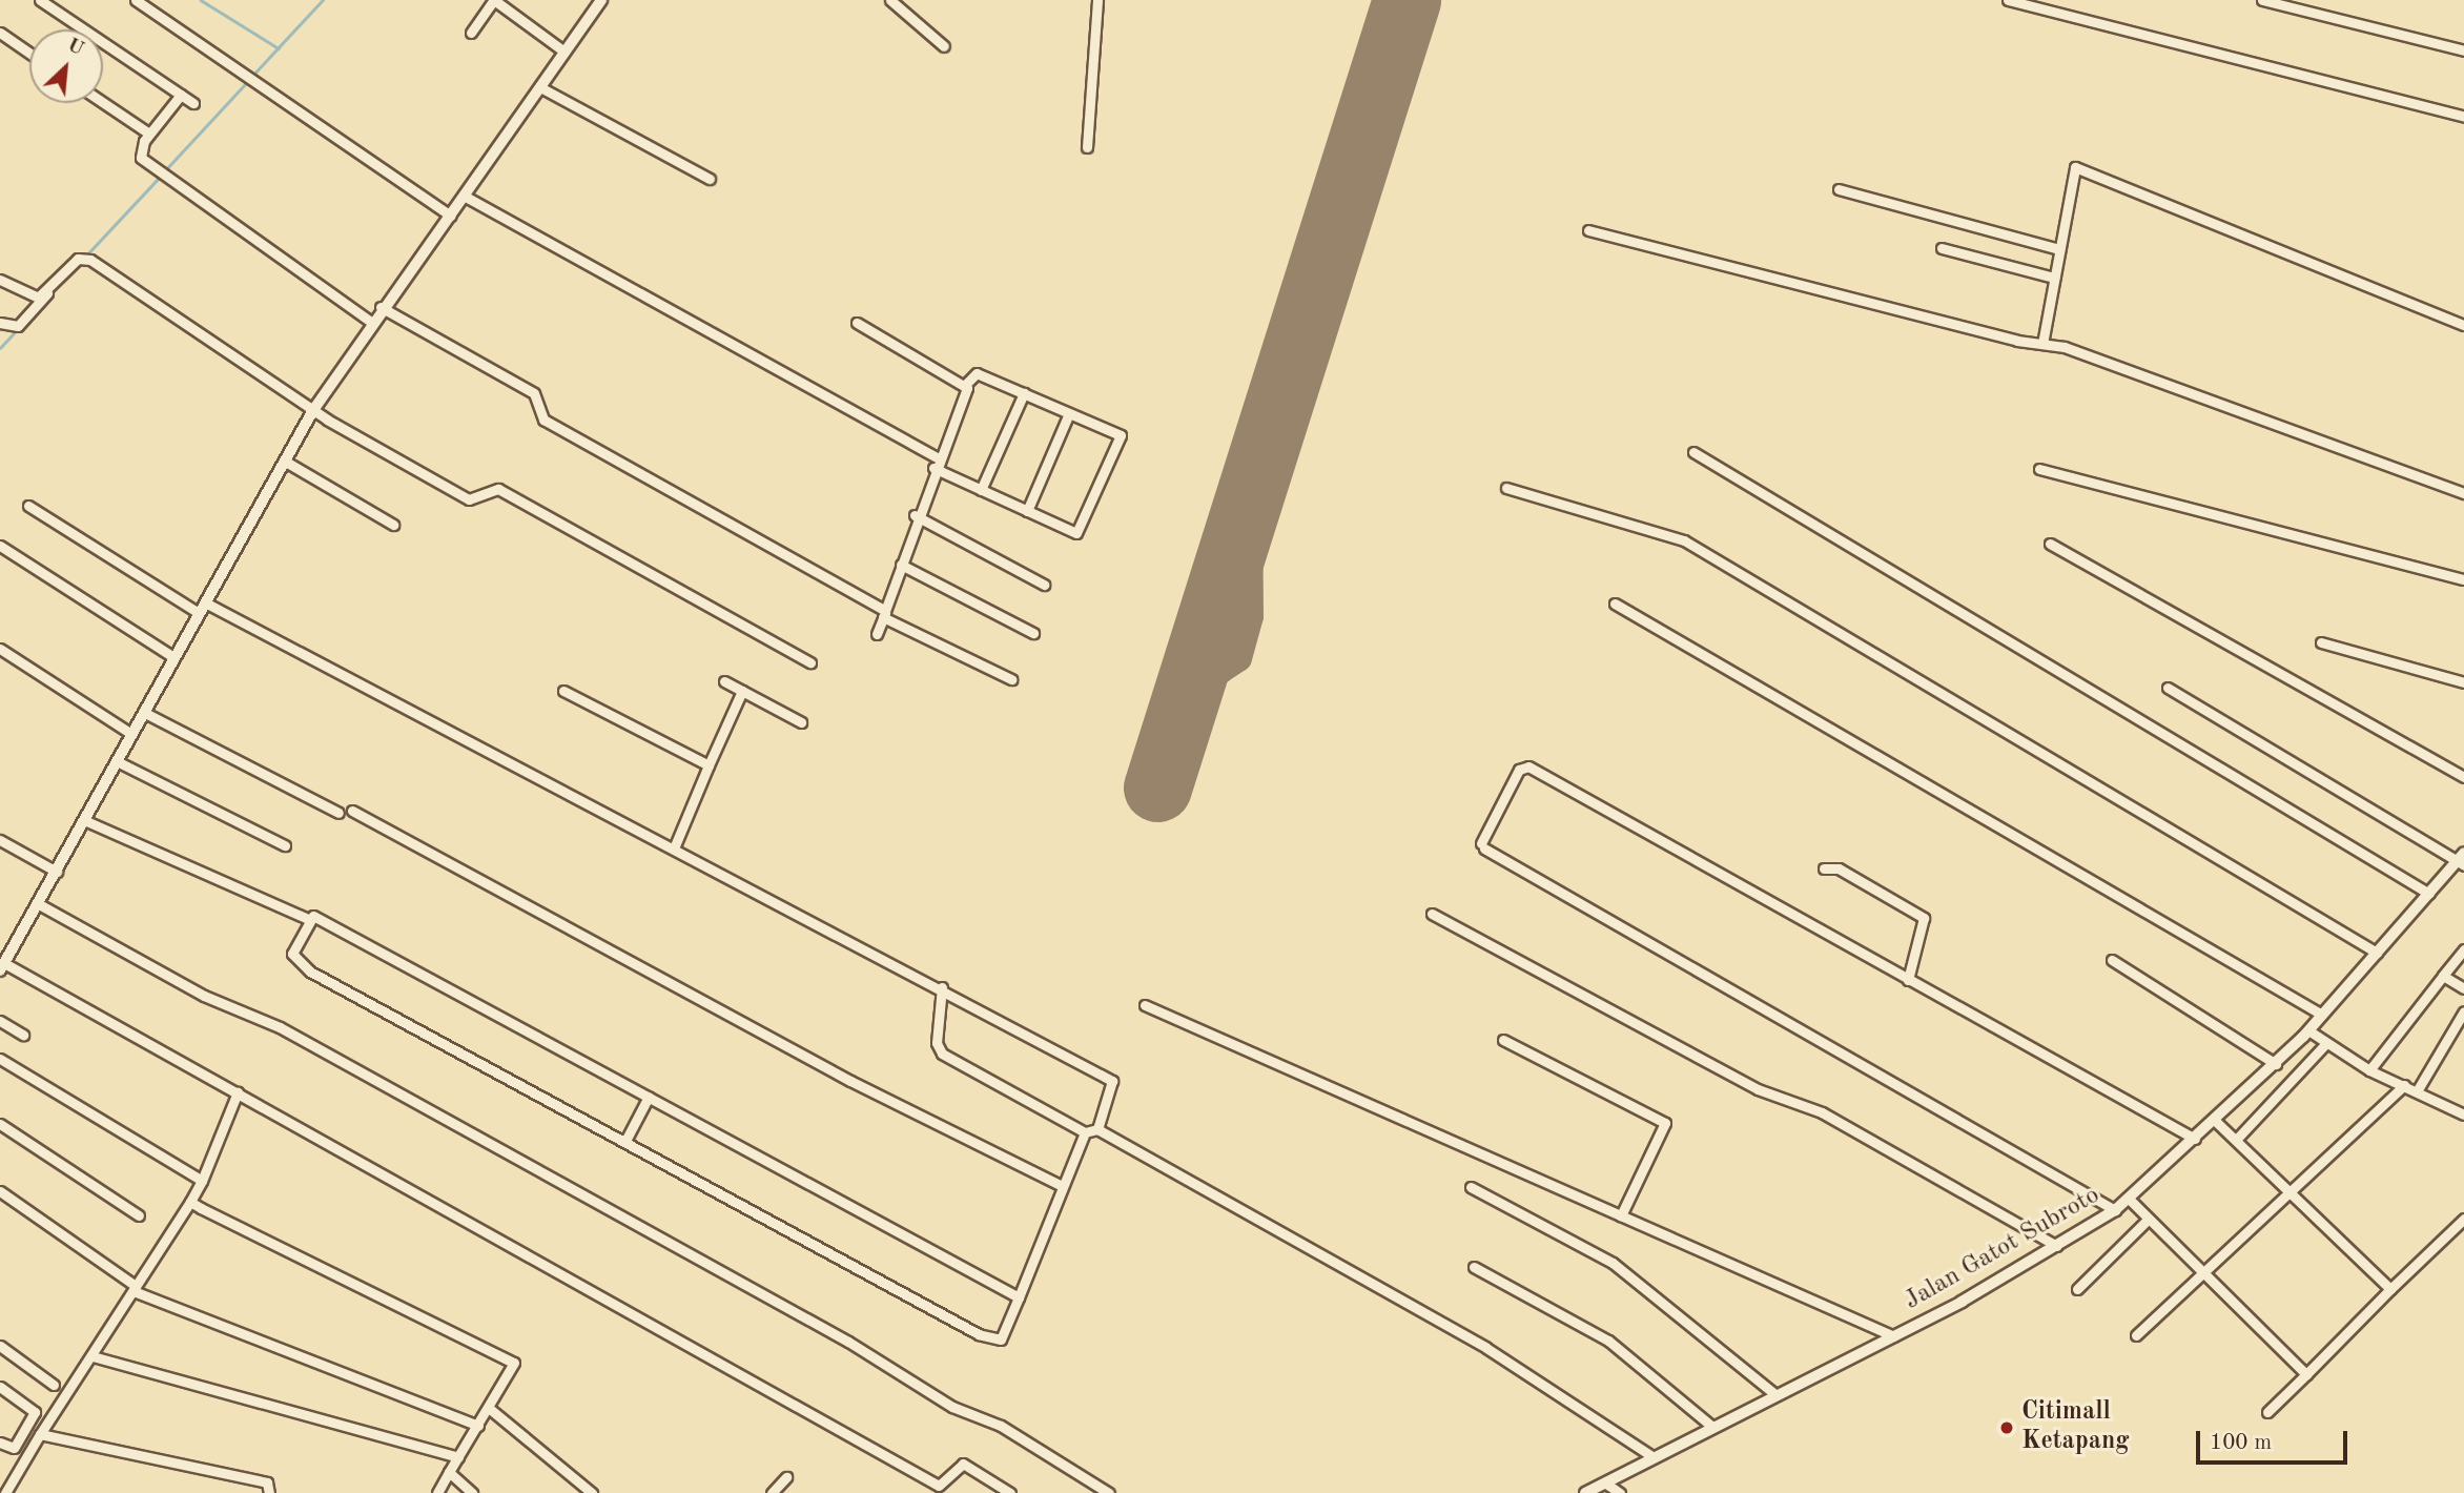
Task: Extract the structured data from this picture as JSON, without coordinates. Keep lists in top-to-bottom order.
{
  "streets": {
    "street": ["Jalan Gatot Subroto"]
  },
  "places": ["Citimall Ketapang"],
  "scale_bar": "100 m",
  "north": "top right"
}
